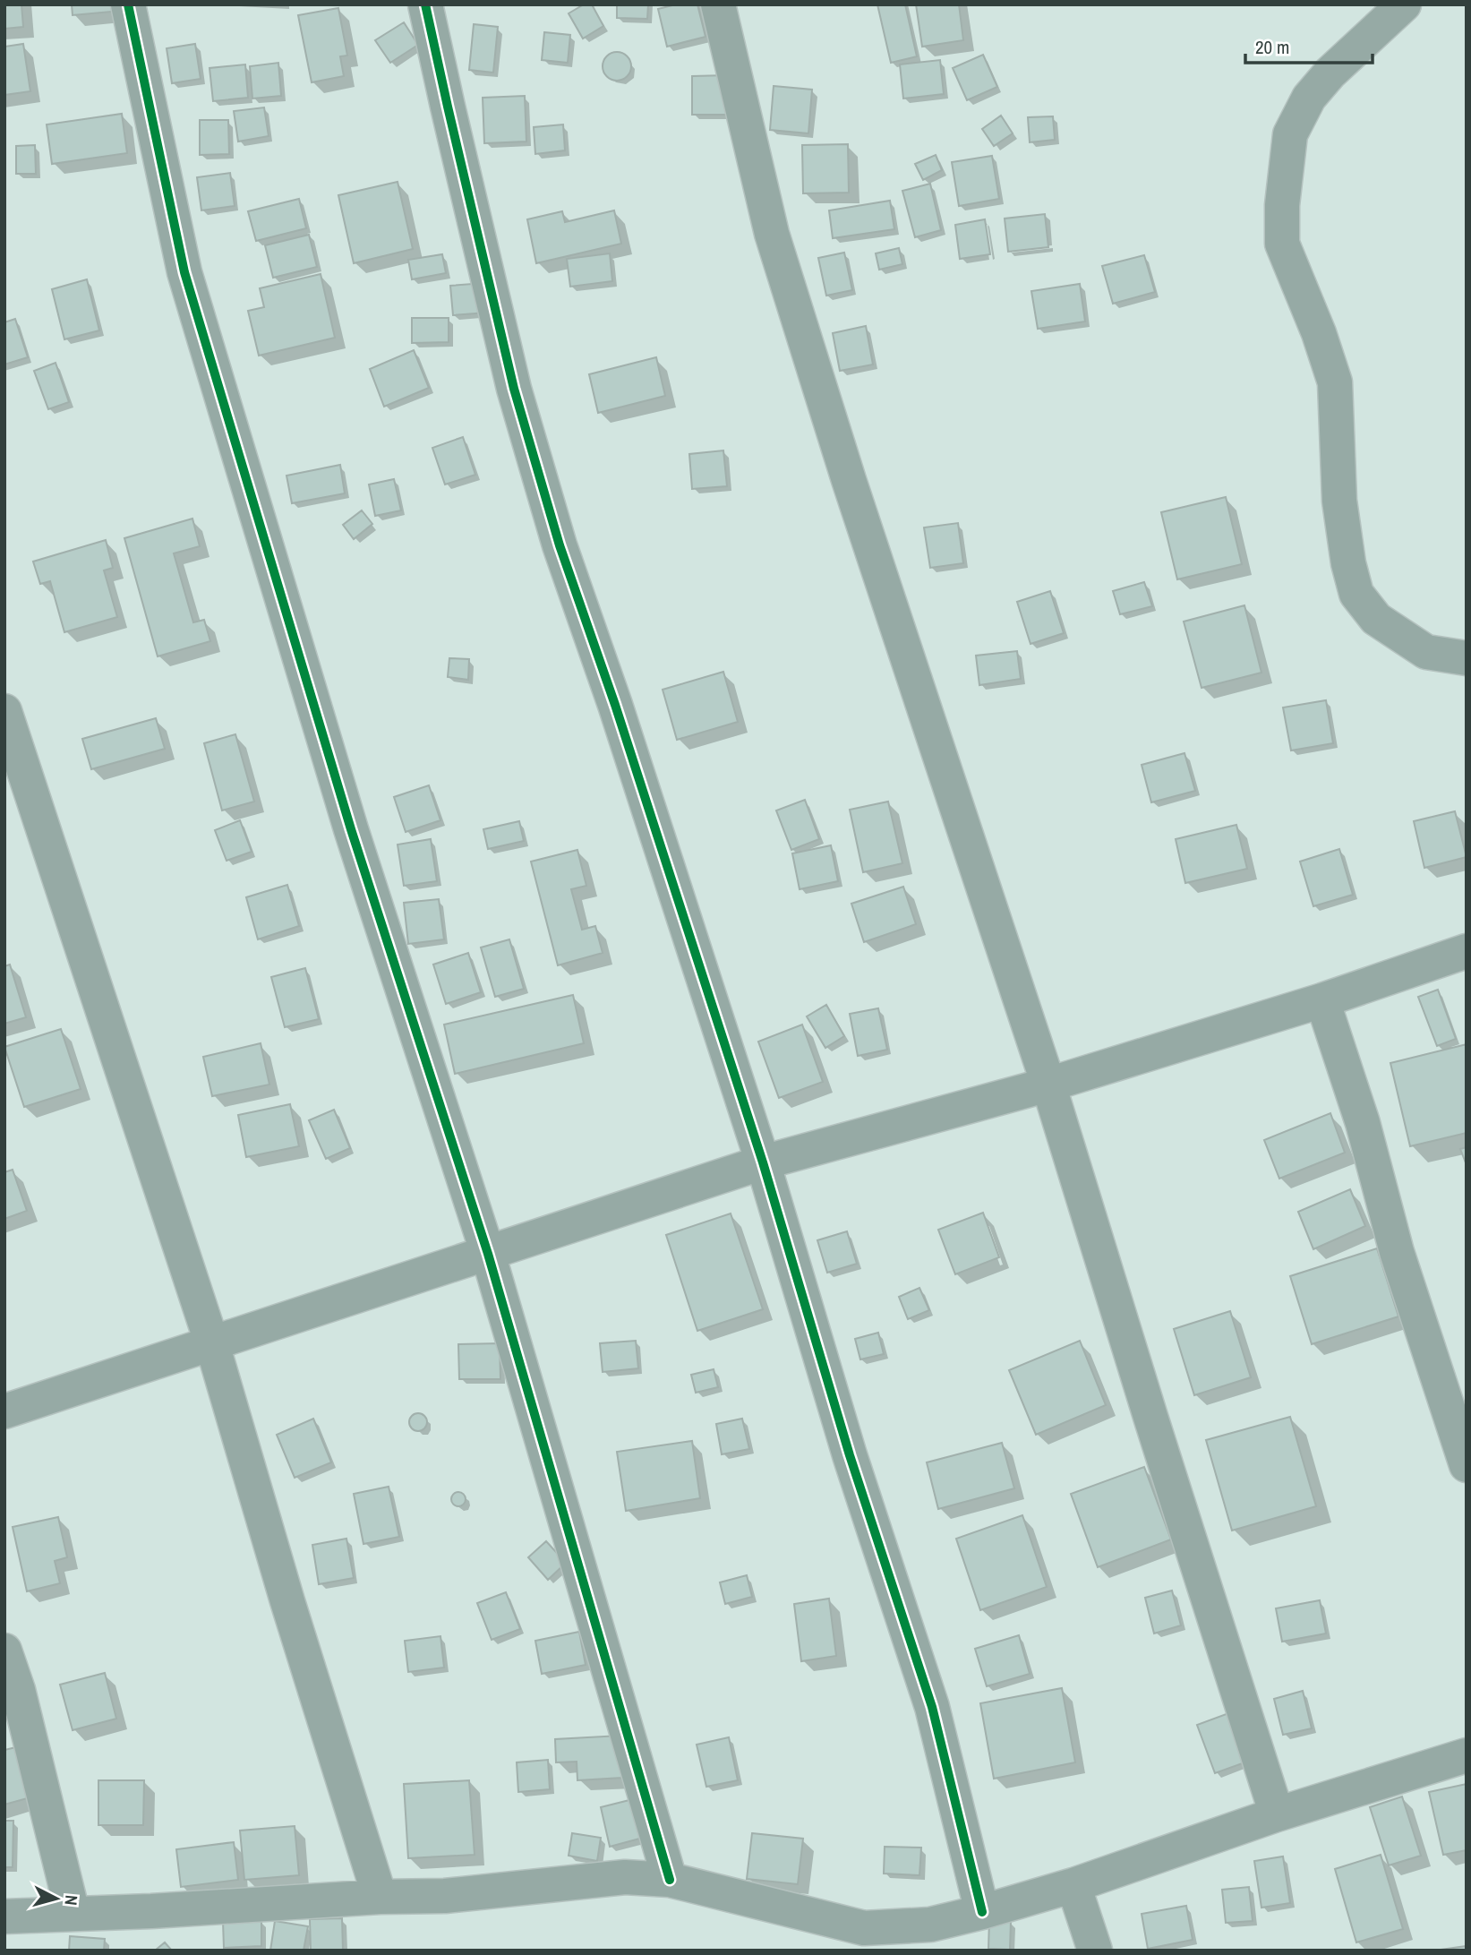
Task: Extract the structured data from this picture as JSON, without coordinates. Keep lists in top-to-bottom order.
{
  "scale_bar": "20 m",
  "north": "right"
}
